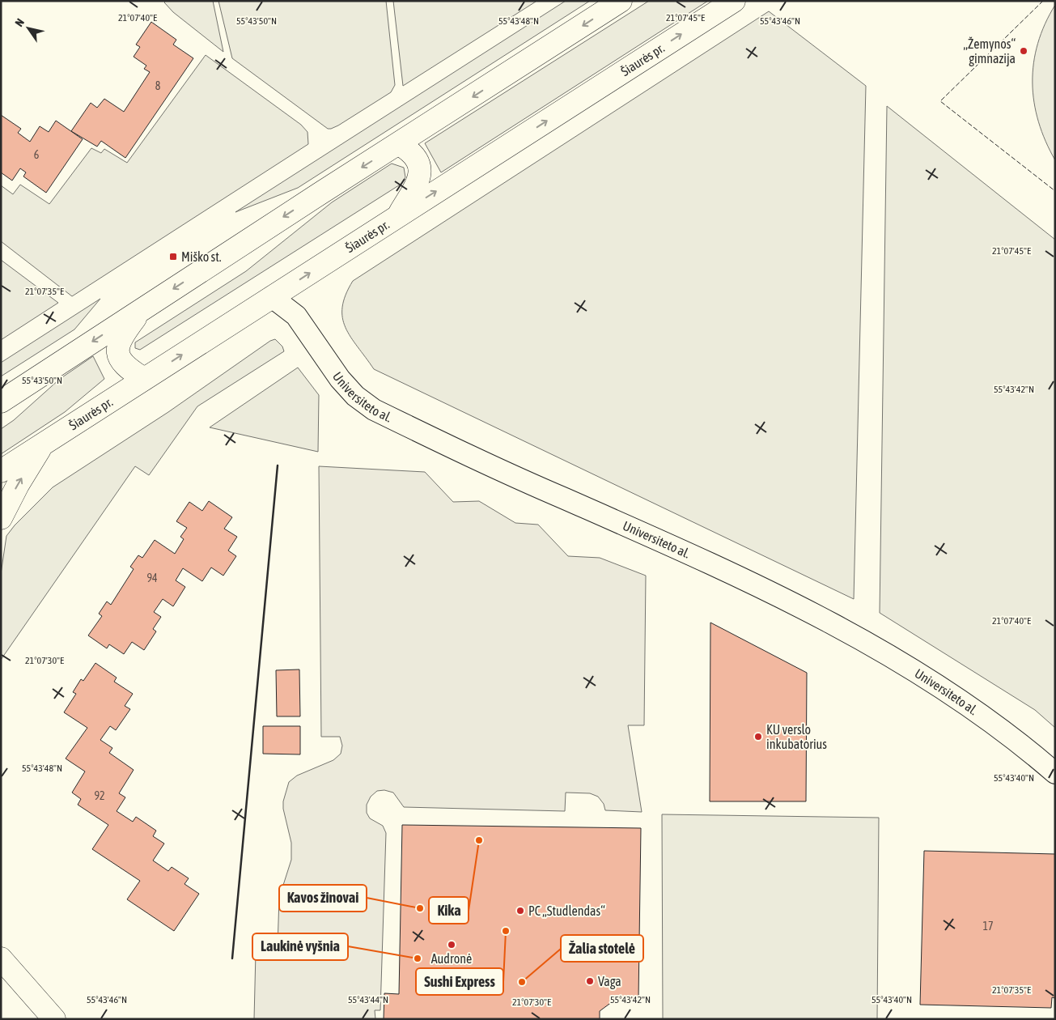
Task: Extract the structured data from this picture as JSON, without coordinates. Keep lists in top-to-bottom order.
{
  "streets": {
    "main road": ["Šiaurės pr."],
    "street": ["Universiteto al."]
  },
  "crossings": [
    ["Šiaurės pr.", "Universiteto al."]
  ],
  "places": {
    "other": [
      "„Žemynos“ gimnazija",
      "KU verslo inkubatorius",
      "Kika",
      "Kavos žinovai",
      "PC „Studlendas“",
      "Sushi Express",
      "Audronė",
      "Laukinė vyšnia",
      "Vaga",
      "Žalia stotelė"
    ],
    "transit": ["Miško st."]
  },
  "house_numbers": [
    "8",
    "6",
    "94",
    "92",
    "17"
  ],
  "north": "top left",
  "coordinates": [
    "21°07'40\"E",
    "21°07'45\"E",
    "55°43'50\"N",
    "55°43'48\"N",
    "55°43'46\"N",
    "21°07'35\"E",
    "55°43'42\"N",
    "21°07'30\"E",
    "55°43'40\"N",
    "55°43'44\"N"
  ]
}
